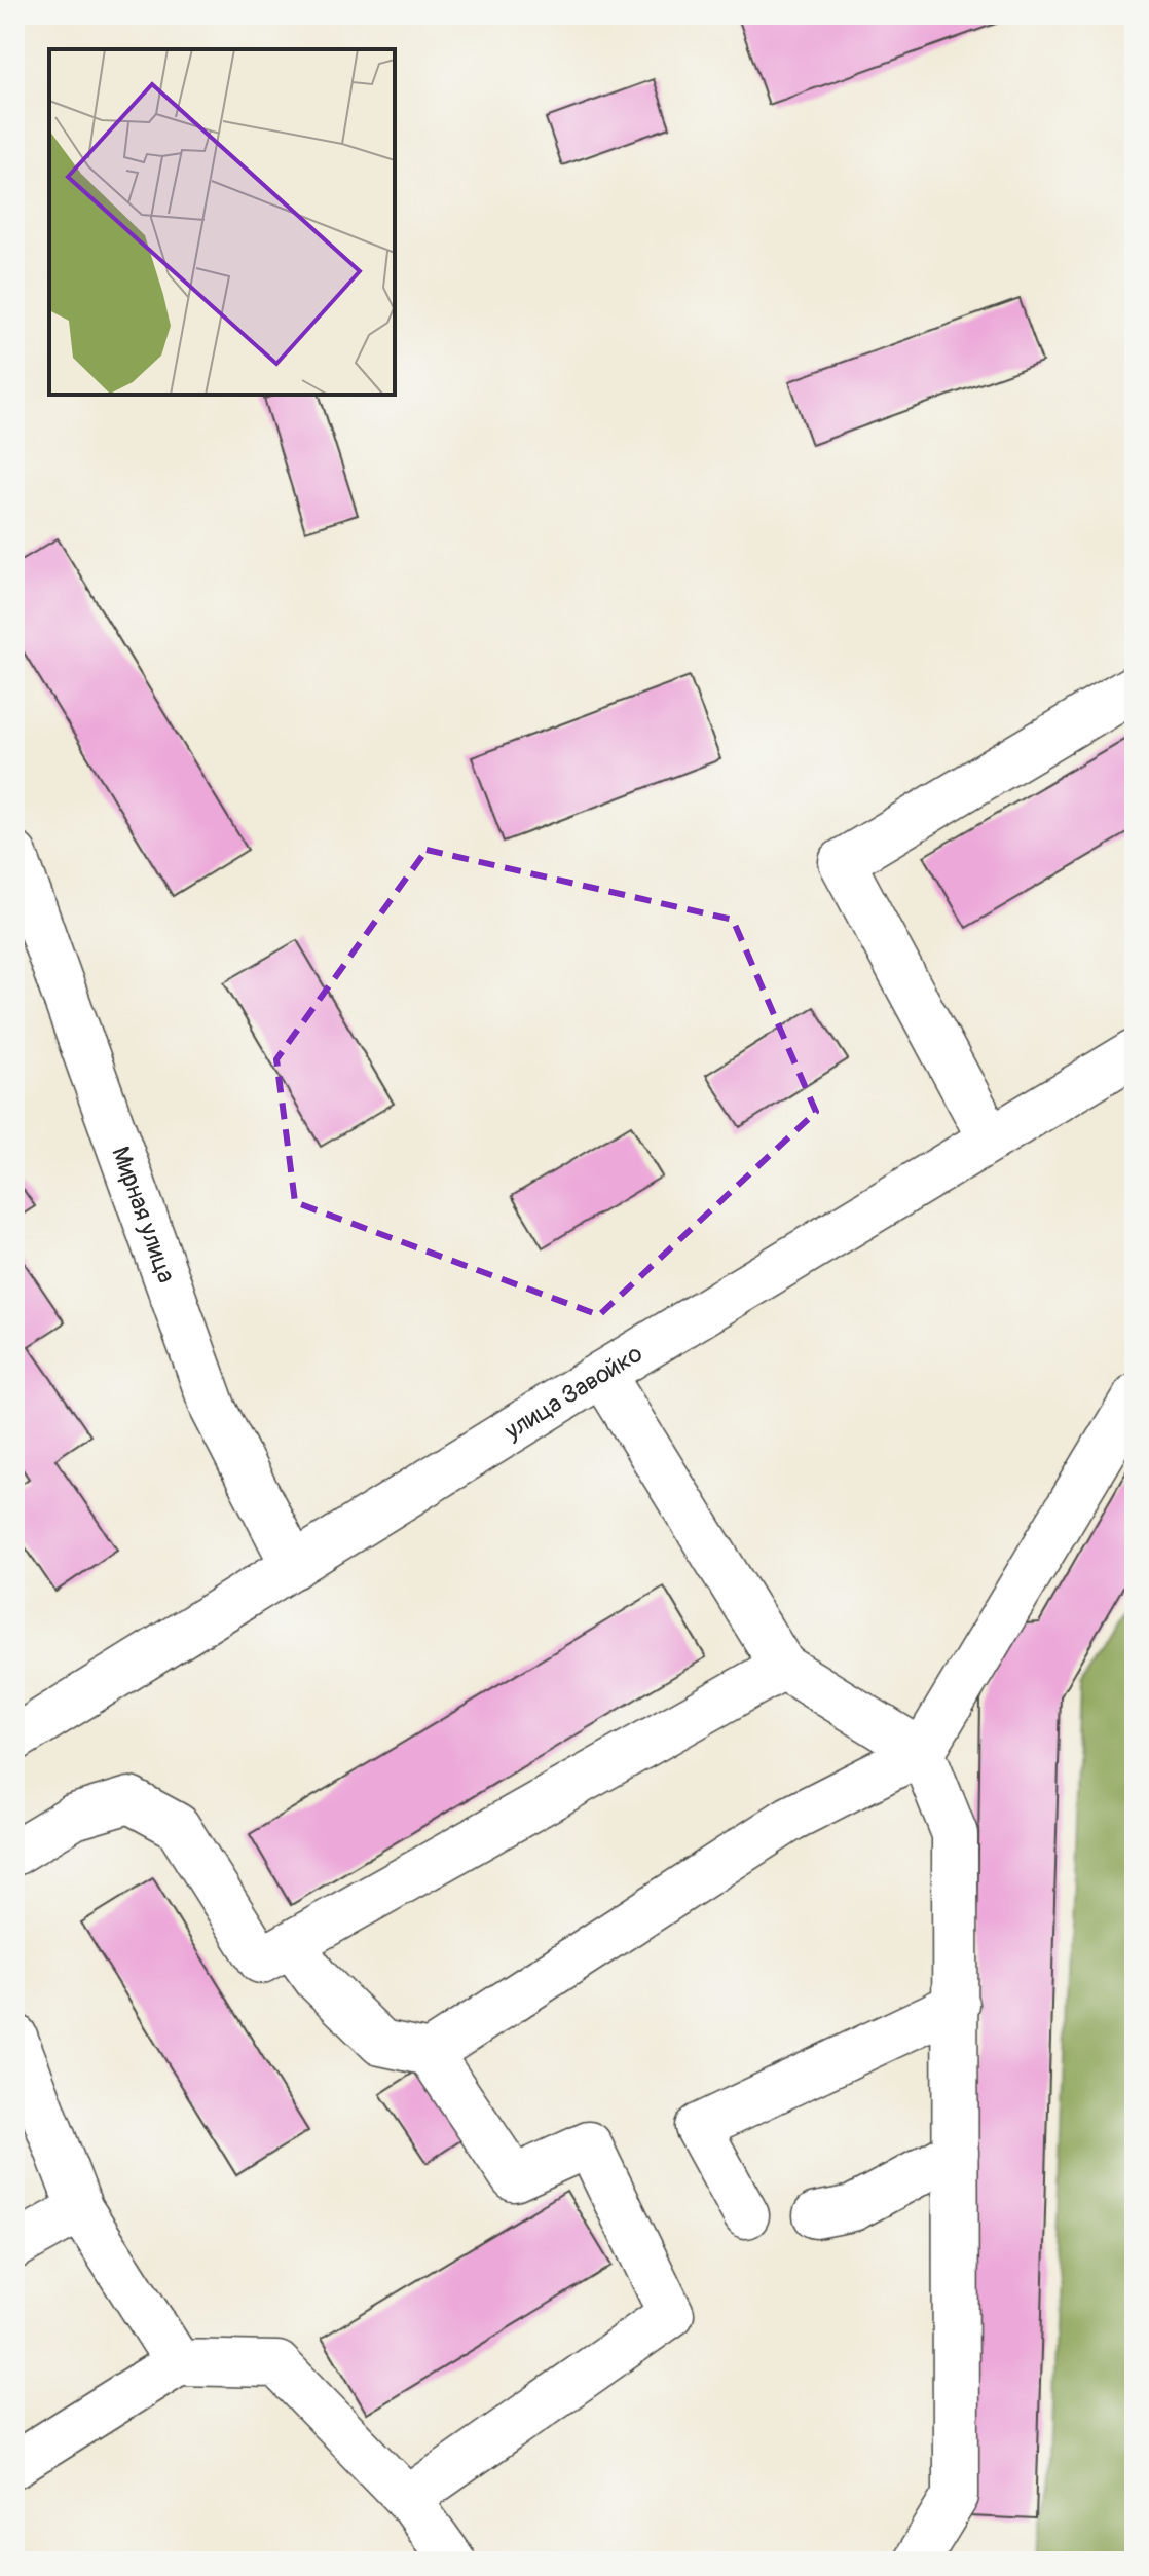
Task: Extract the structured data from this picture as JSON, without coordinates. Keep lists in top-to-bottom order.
{
  "streets": {
    "main road": ["Мирная улица", "улица Завойко"]
  },
  "crossings": [
    ["Мирная улица", "улица Завойко"]
  ]
}
